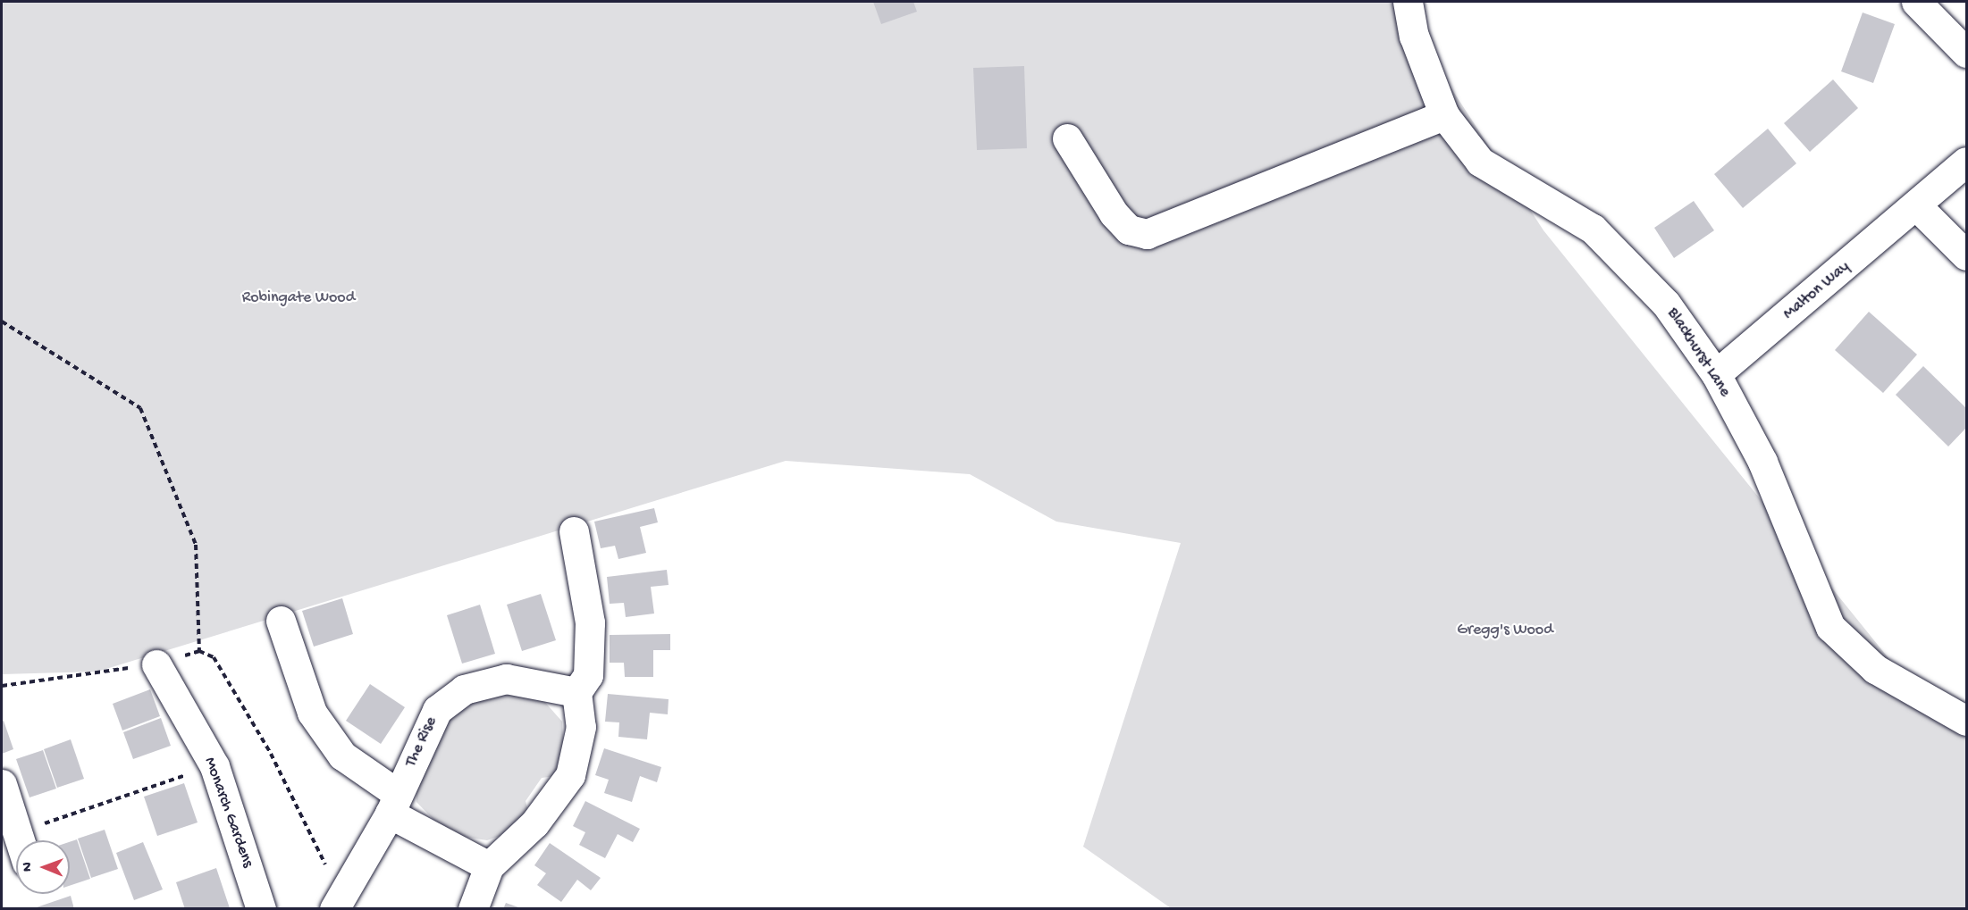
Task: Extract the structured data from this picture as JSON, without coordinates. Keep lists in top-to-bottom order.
{
  "streets": {
    "street": [
      "Malton Way",
      "Blackhurst Lane",
      "The Rise",
      "Monarch Gardens"
    ]
  },
  "crossings": [
    ["Malton Way", "Blackhurst Lane"]
  ],
  "parks": ["Robingate Wood", "Gregg's Wood"],
  "north": "left"
}
